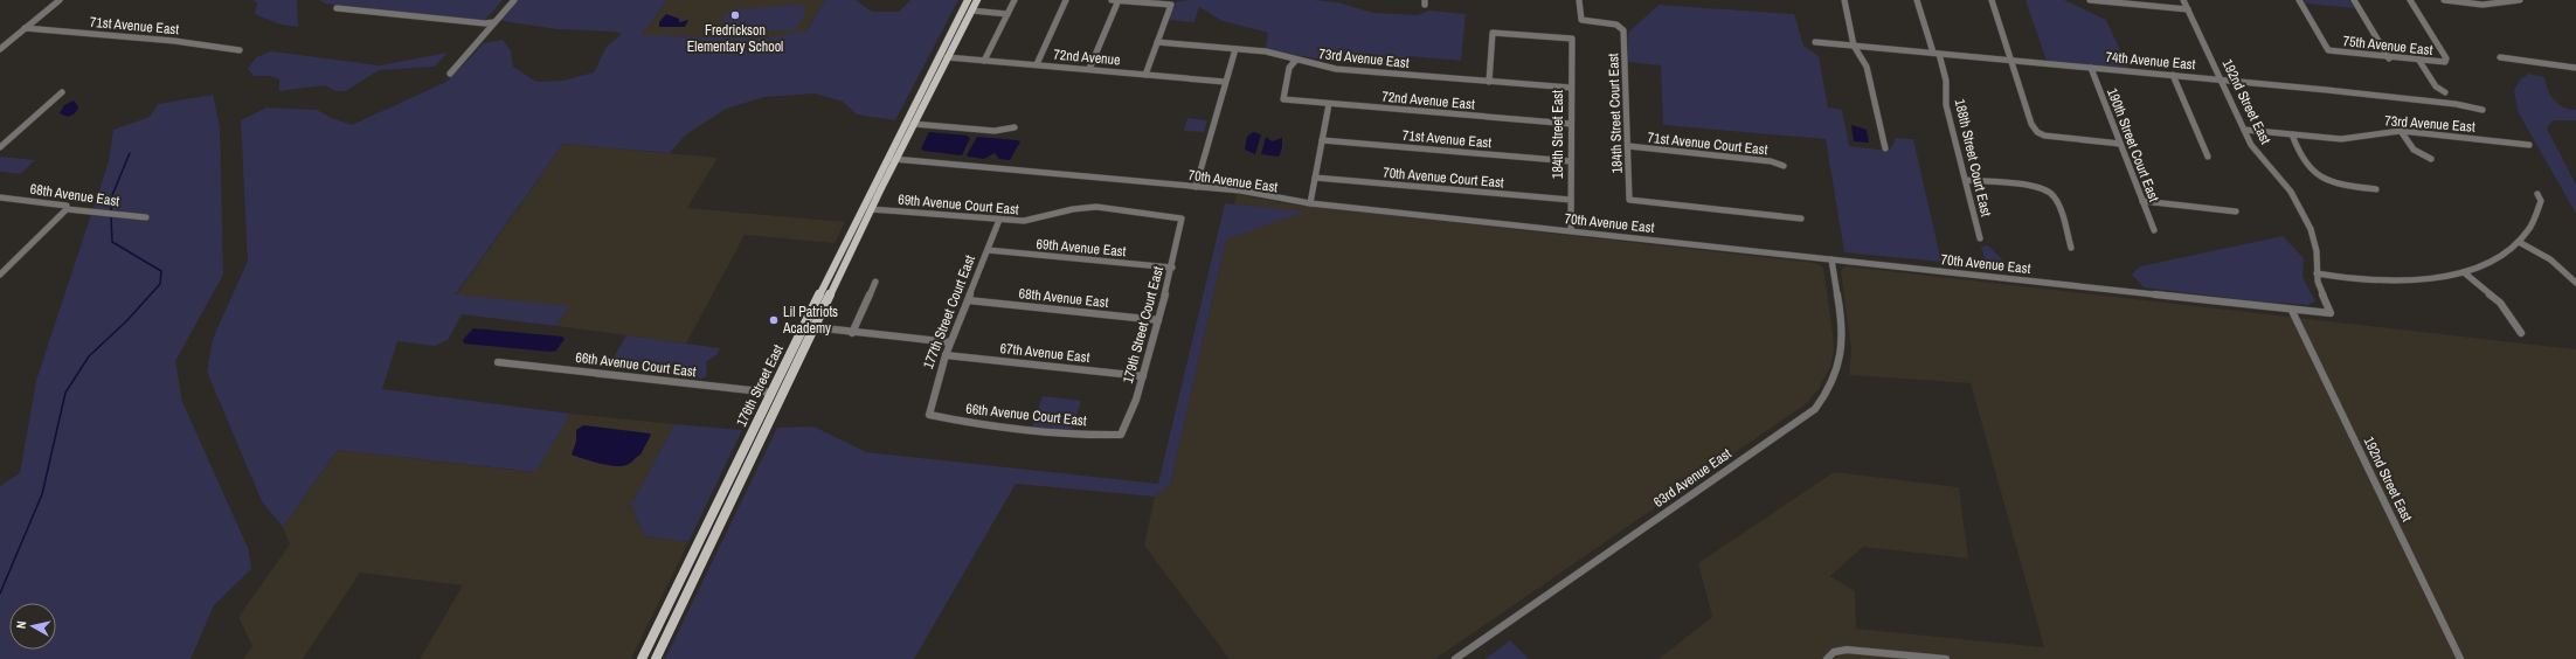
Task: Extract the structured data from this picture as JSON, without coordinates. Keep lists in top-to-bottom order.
{
  "streets": {
    "main road": ["176th Street East"],
    "street": [
      "71st Avenue East",
      "75th Avenue East",
      "72nd Avenue",
      "73rd Avenue East",
      "74th Avenue East",
      "72nd Avenue East",
      "192nd Street East",
      "184th Street Court East",
      "184th Street East",
      "71st Avenue Court East",
      "190th Street Court East",
      "188th Street Court East",
      "70th Avenue Court East",
      "70th Avenue East",
      "68th Avenue East",
      "69th Avenue Court East",
      "69th Avenue East",
      "177th Street Court East",
      "179th Street Court East",
      "67th Avenue East",
      "66th Avenue Court East",
      "63rd Avenue East"
    ]
  },
  "crossings": [
    ["71st Avenue East", "184th Street East"],
    ["72nd Avenue", "176th Street East"],
    ["73rd Avenue East", "72nd Avenue East"],
    ["73rd Avenue East", "192nd Street East"],
    ["73rd Avenue East", "184th Street East"],
    ["74th Avenue East", "192nd Street East"],
    ["74th Avenue East", "190th Street Court East"],
    ["74th Avenue East", "188th Street Court East"],
    ["72nd Avenue East", "184th Street East"],
    ["192nd Street East", "70th Avenue East"],
    ["184th Street Court East", "71st Avenue Court East"],
    ["184th Street East", "70th Avenue Court East"],
    ["184th Street East", "70th Avenue East"],
    ["70th Avenue East", "176th Street East"],
    ["70th Avenue East", "63rd Avenue East"],
    ["68th Avenue East", "177th Street Court East"],
    ["68th Avenue East", "179th Street Court East"],
    ["69th Avenue Court East", "177th Street Court East"],
    ["69th Avenue Court East", "179th Street Court East"],
    ["69th Avenue Court East", "176th Street East"],
    ["69th Avenue East", "177th Street Court East"],
    ["69th Avenue East", "179th Street Court East"],
    ["177th Street Court East", "67th Avenue East"],
    ["177th Street Court East", "66th Avenue Court East"],
    ["179th Street Court East", "67th Avenue East"],
    ["179th Street Court East", "66th Avenue Court East"],
    ["66th Avenue Court East", "176th Street East"]
  ],
  "places": ["Fredrickson Elementary School", "Lil Patriots Academy"],
  "north": "left"
}
